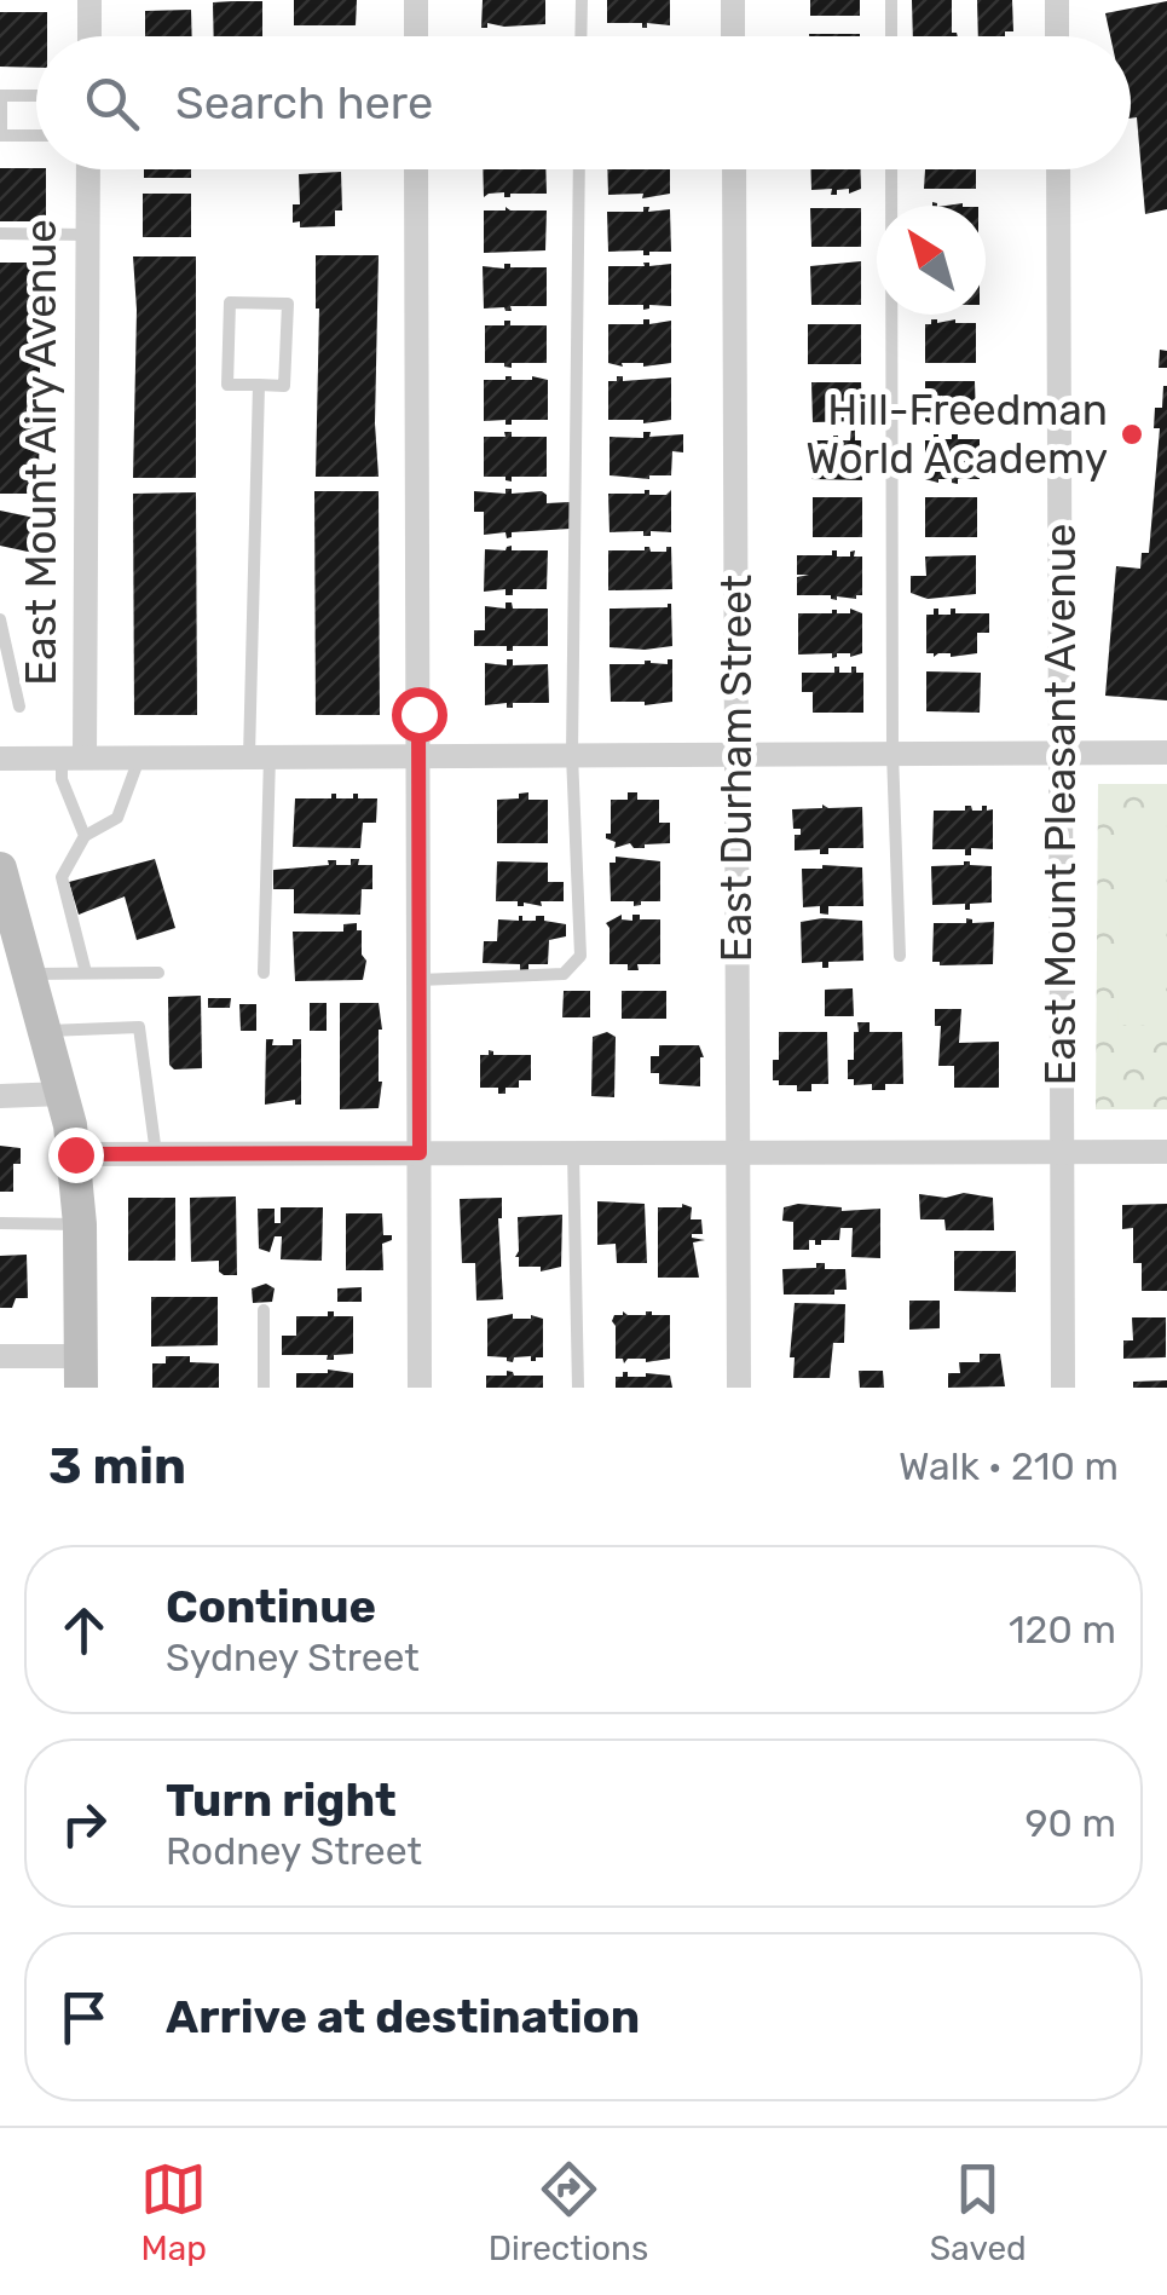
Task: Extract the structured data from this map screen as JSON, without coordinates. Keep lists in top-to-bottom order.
{
  "streets": {
    "street": ["East Mount Airy Avenue", "East Durham Street", "East Mount Pleasant Avenue"]
  },
  "places": ["Hill-Freedman World Academy"],
  "north": "top left",
  "page": {
    "search": "Search here",
    "heading": ["3 min", "Walk · 210 m"],
    "list": [
      ["Continue", "Sydney Street", "120 m"],
      ["Turn right", "Rodney Street", "90 m"],
      "Arrive at destination"
    ],
    "nav": ["Map", "Directions", "Saved"]
  }
}
